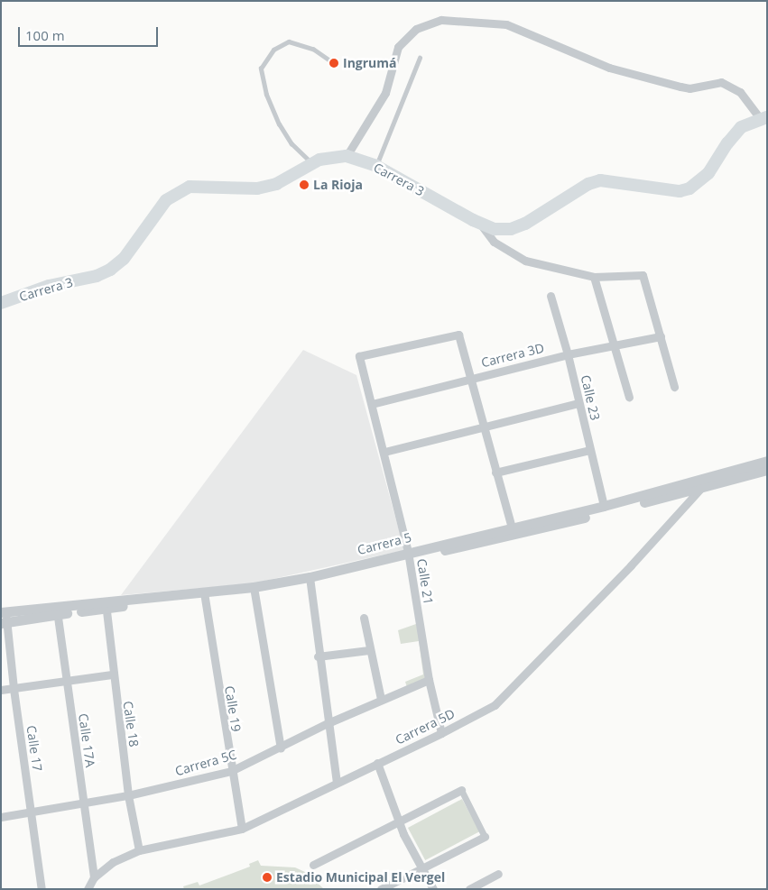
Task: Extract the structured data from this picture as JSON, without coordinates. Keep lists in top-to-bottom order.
{
  "streets": {
    "main road": ["Carrera 3"],
    "street": [
      "Carrera 3D",
      "Calle 23",
      "Carrera 5",
      "Calle 21",
      "Calle 19",
      "Calle 18",
      "Carrera 5D",
      "Calle 17A",
      "Calle 17",
      "Carrera 5C"
    ]
  },
  "crossings": [
    ["Carrera 3D", "Calle 23"],
    ["Carrera 3D", "Calle 21"],
    ["Calle 23", "Carrera 5"],
    ["Carrera 5", "Calle 21"],
    ["Carrera 5", "Calle 19"],
    ["Carrera 5", "Calle 18"],
    ["Carrera 5", "Carrera 5D"],
    ["Carrera 5", "Calle 17A"],
    ["Carrera 5", "Calle 17"],
    ["Calle 21", "Carrera 5D"],
    ["Calle 21", "Carrera 5C"],
    ["Calle 19", "Carrera 5D"],
    ["Calle 19", "Carrera 5C"],
    ["Calle 18", "Carrera 5D"],
    ["Calle 18", "Carrera 5C"],
    ["Carrera 5D", "Calle 17A"],
    ["Calle 17A", "Carrera 5C"],
    ["Calle 17", "Carrera 5C"]
  ],
  "places": ["Ingrumá", "La Rioja", "Estadio Municipal El Vergel"],
  "scale_bar": "100 m"
}
